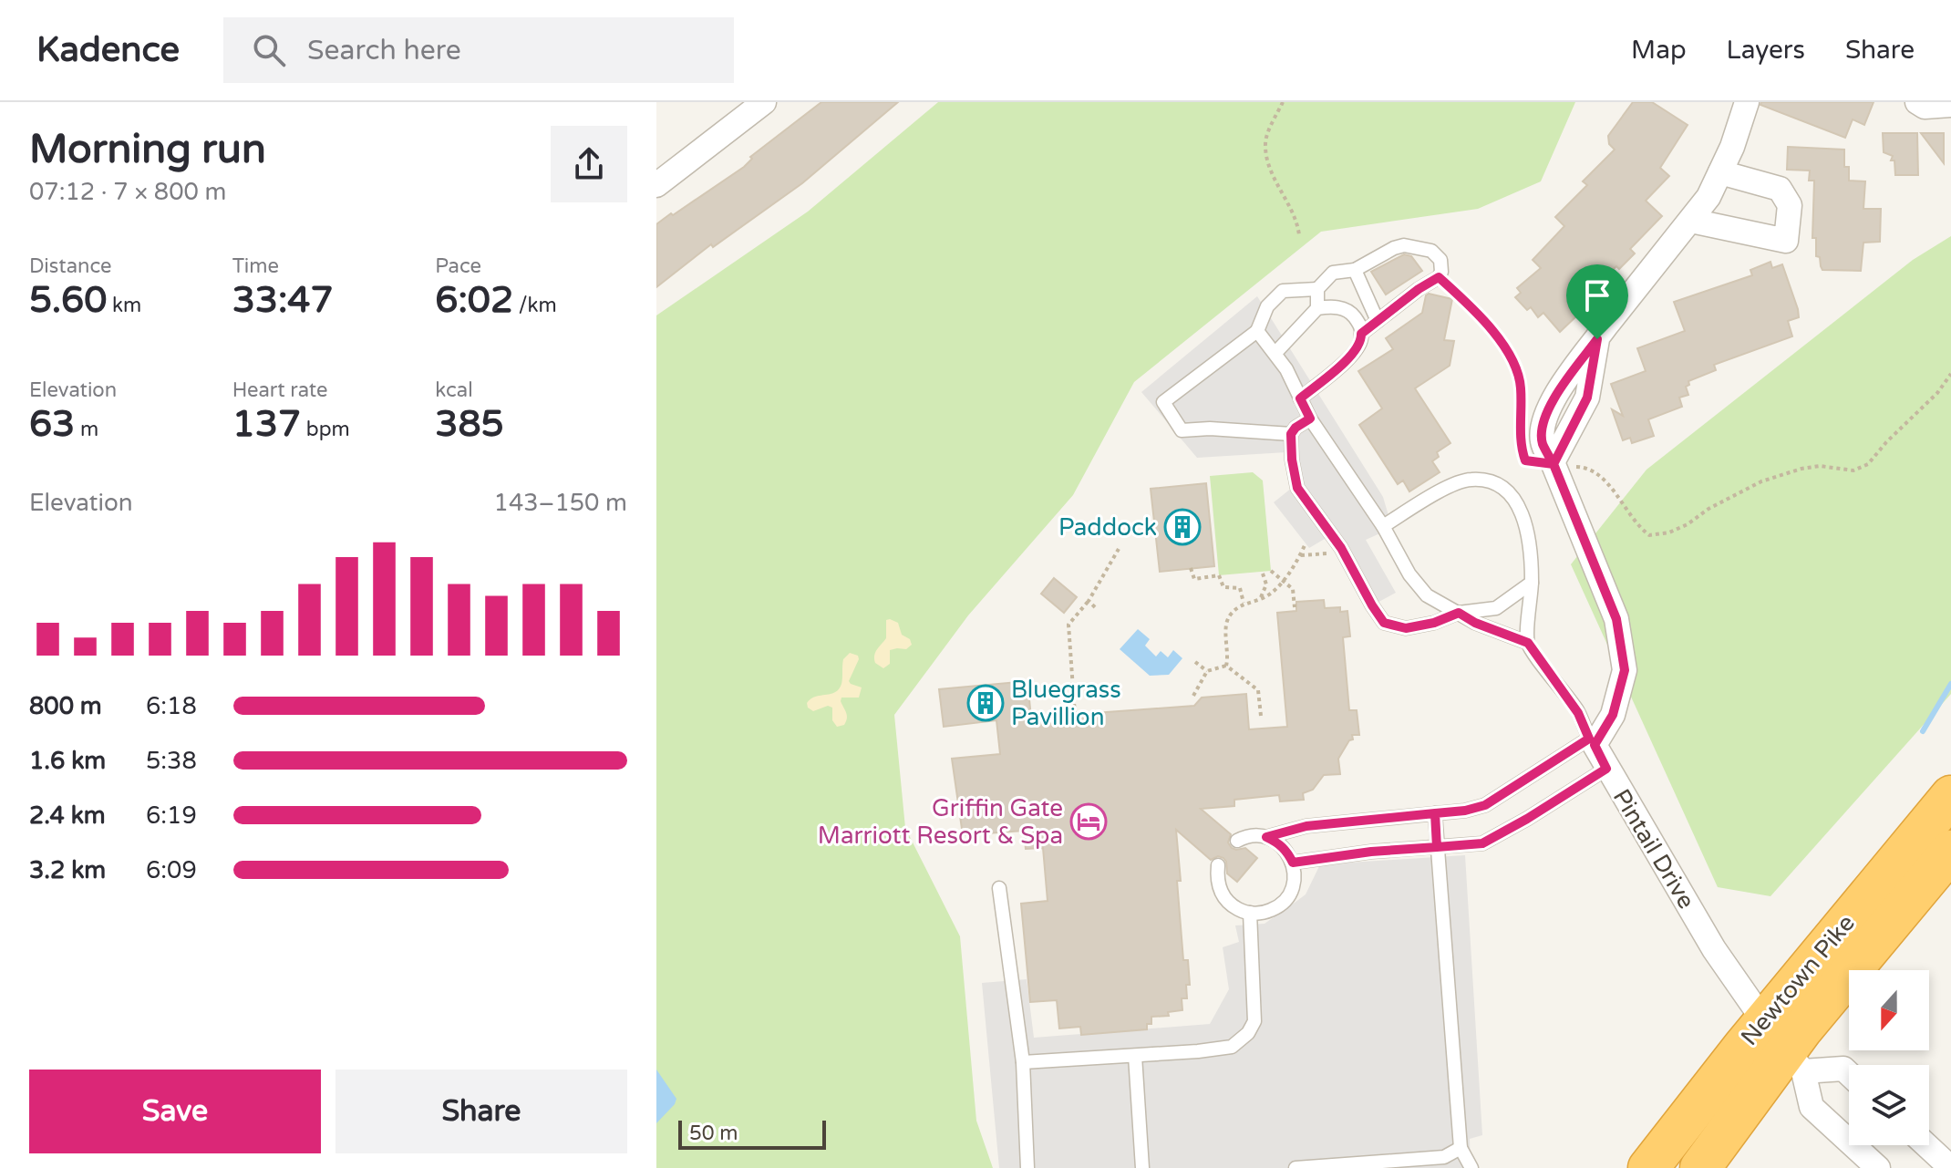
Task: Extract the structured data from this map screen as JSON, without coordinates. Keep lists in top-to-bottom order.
{
  "streets": {
    "highway": ["Newtown Pike"],
    "street": ["Pintail Drive"]
  },
  "crossings": [
    ["Pintail Drive", "Newtown Pike"]
  ],
  "places": {
    "building": ["Paddock", "Bluegrass Pavillion"],
    "hotel": ["Griffin Gate Marriott Resort & Spa"]
  },
  "scale_bar": "50 m",
  "north": "bottom",
  "page": {
    "header": "Kadence",
    "search": "Search here",
    "nav": ["Map", "Layers", "Share"],
    "heading": ["Morning run", "07:12 · 7 × 800 m"],
    "stats": [
      ["Distance", "5.60 km"],
      ["Time", "33:47"],
      ["Pace", "6:02 /km"],
      ["Elevation", "63 m"],
      ["Heart rate", "137 bpm"],
      ["kcal", "385"]
    ],
    "chart": ["Elevation", "143–150 m"],
    "list": [
      {
        "name": "800 m",
        "note": "6:18"
      },
      {
        "name": "1.6 km",
        "note": "5:38"
      },
      {
        "name": "2.4 km",
        "note": "6:19"
      },
      {
        "name": "3.2 km",
        "note": "6:09"
      }
    ],
    "buttons": ["Save", "Share"],
    "scale": "50 m"
  }
}
